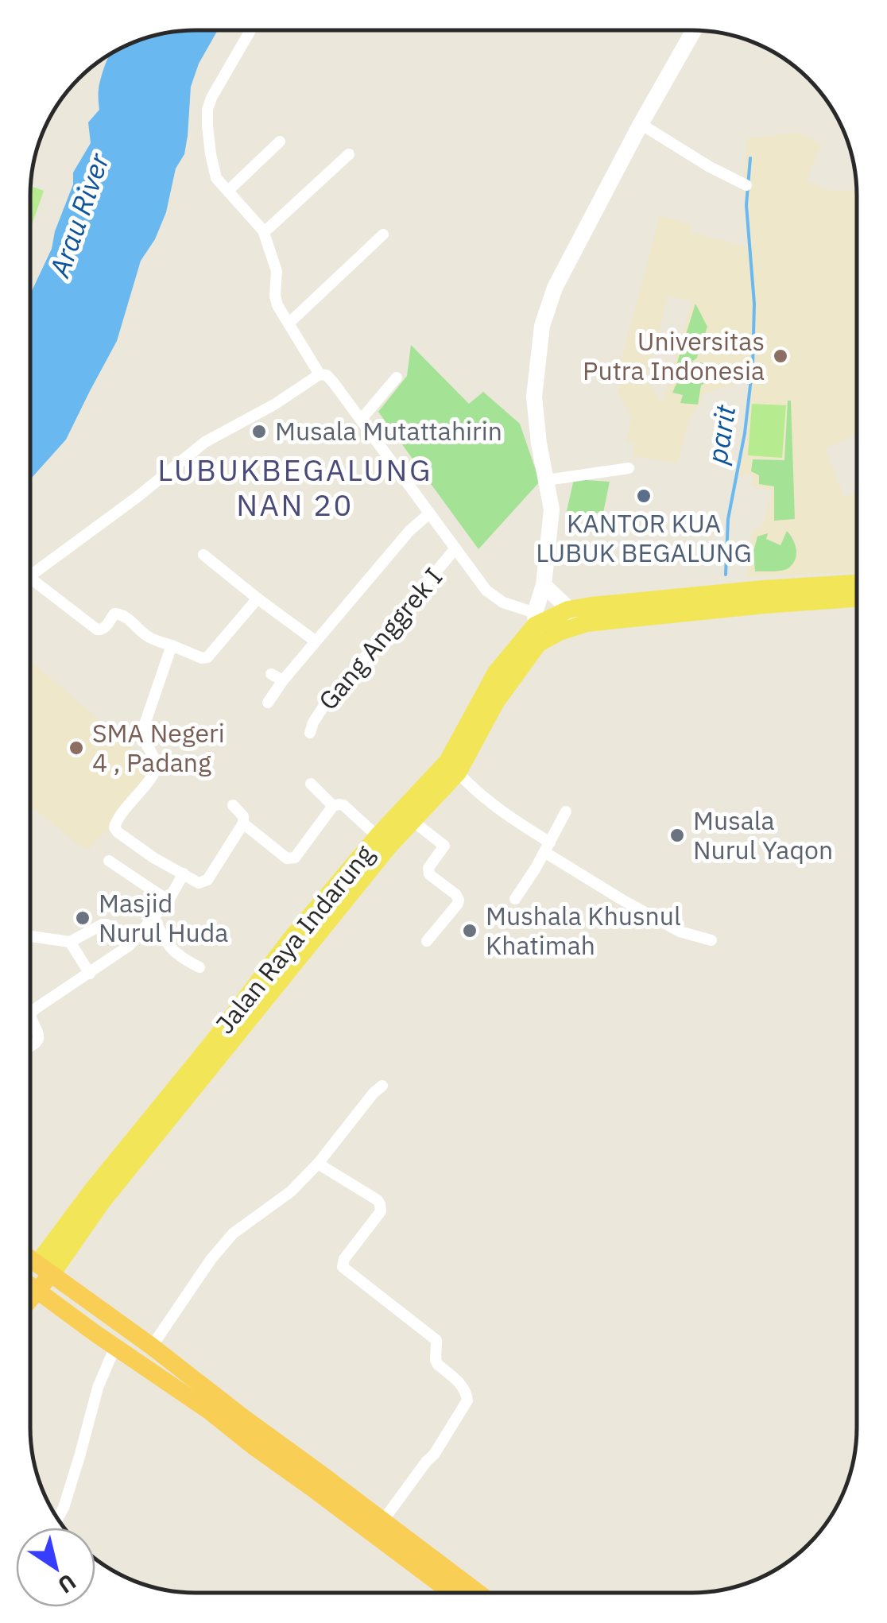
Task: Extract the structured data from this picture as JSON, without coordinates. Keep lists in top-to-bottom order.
{
  "streets": {
    "main road": ["Jalan Raya Indarung"],
    "street": ["Gang Anggrek I"]
  },
  "districts": ["LUBUKBEGALUNG NAN 20"],
  "water": ["Arau River", "parit"],
  "places": [
    "Universitas Putra Indonesia",
    "Musala Mutattahirin",
    "KANTOR KUA LUBUK BEGALUNG",
    "SMA Negeri 4 , Padang",
    "Musala Nurul Yaqon",
    "Masjid Nurul Huda",
    "Mushala Khusnul Khatimah"
  ],
  "north": "bottom right"
}
